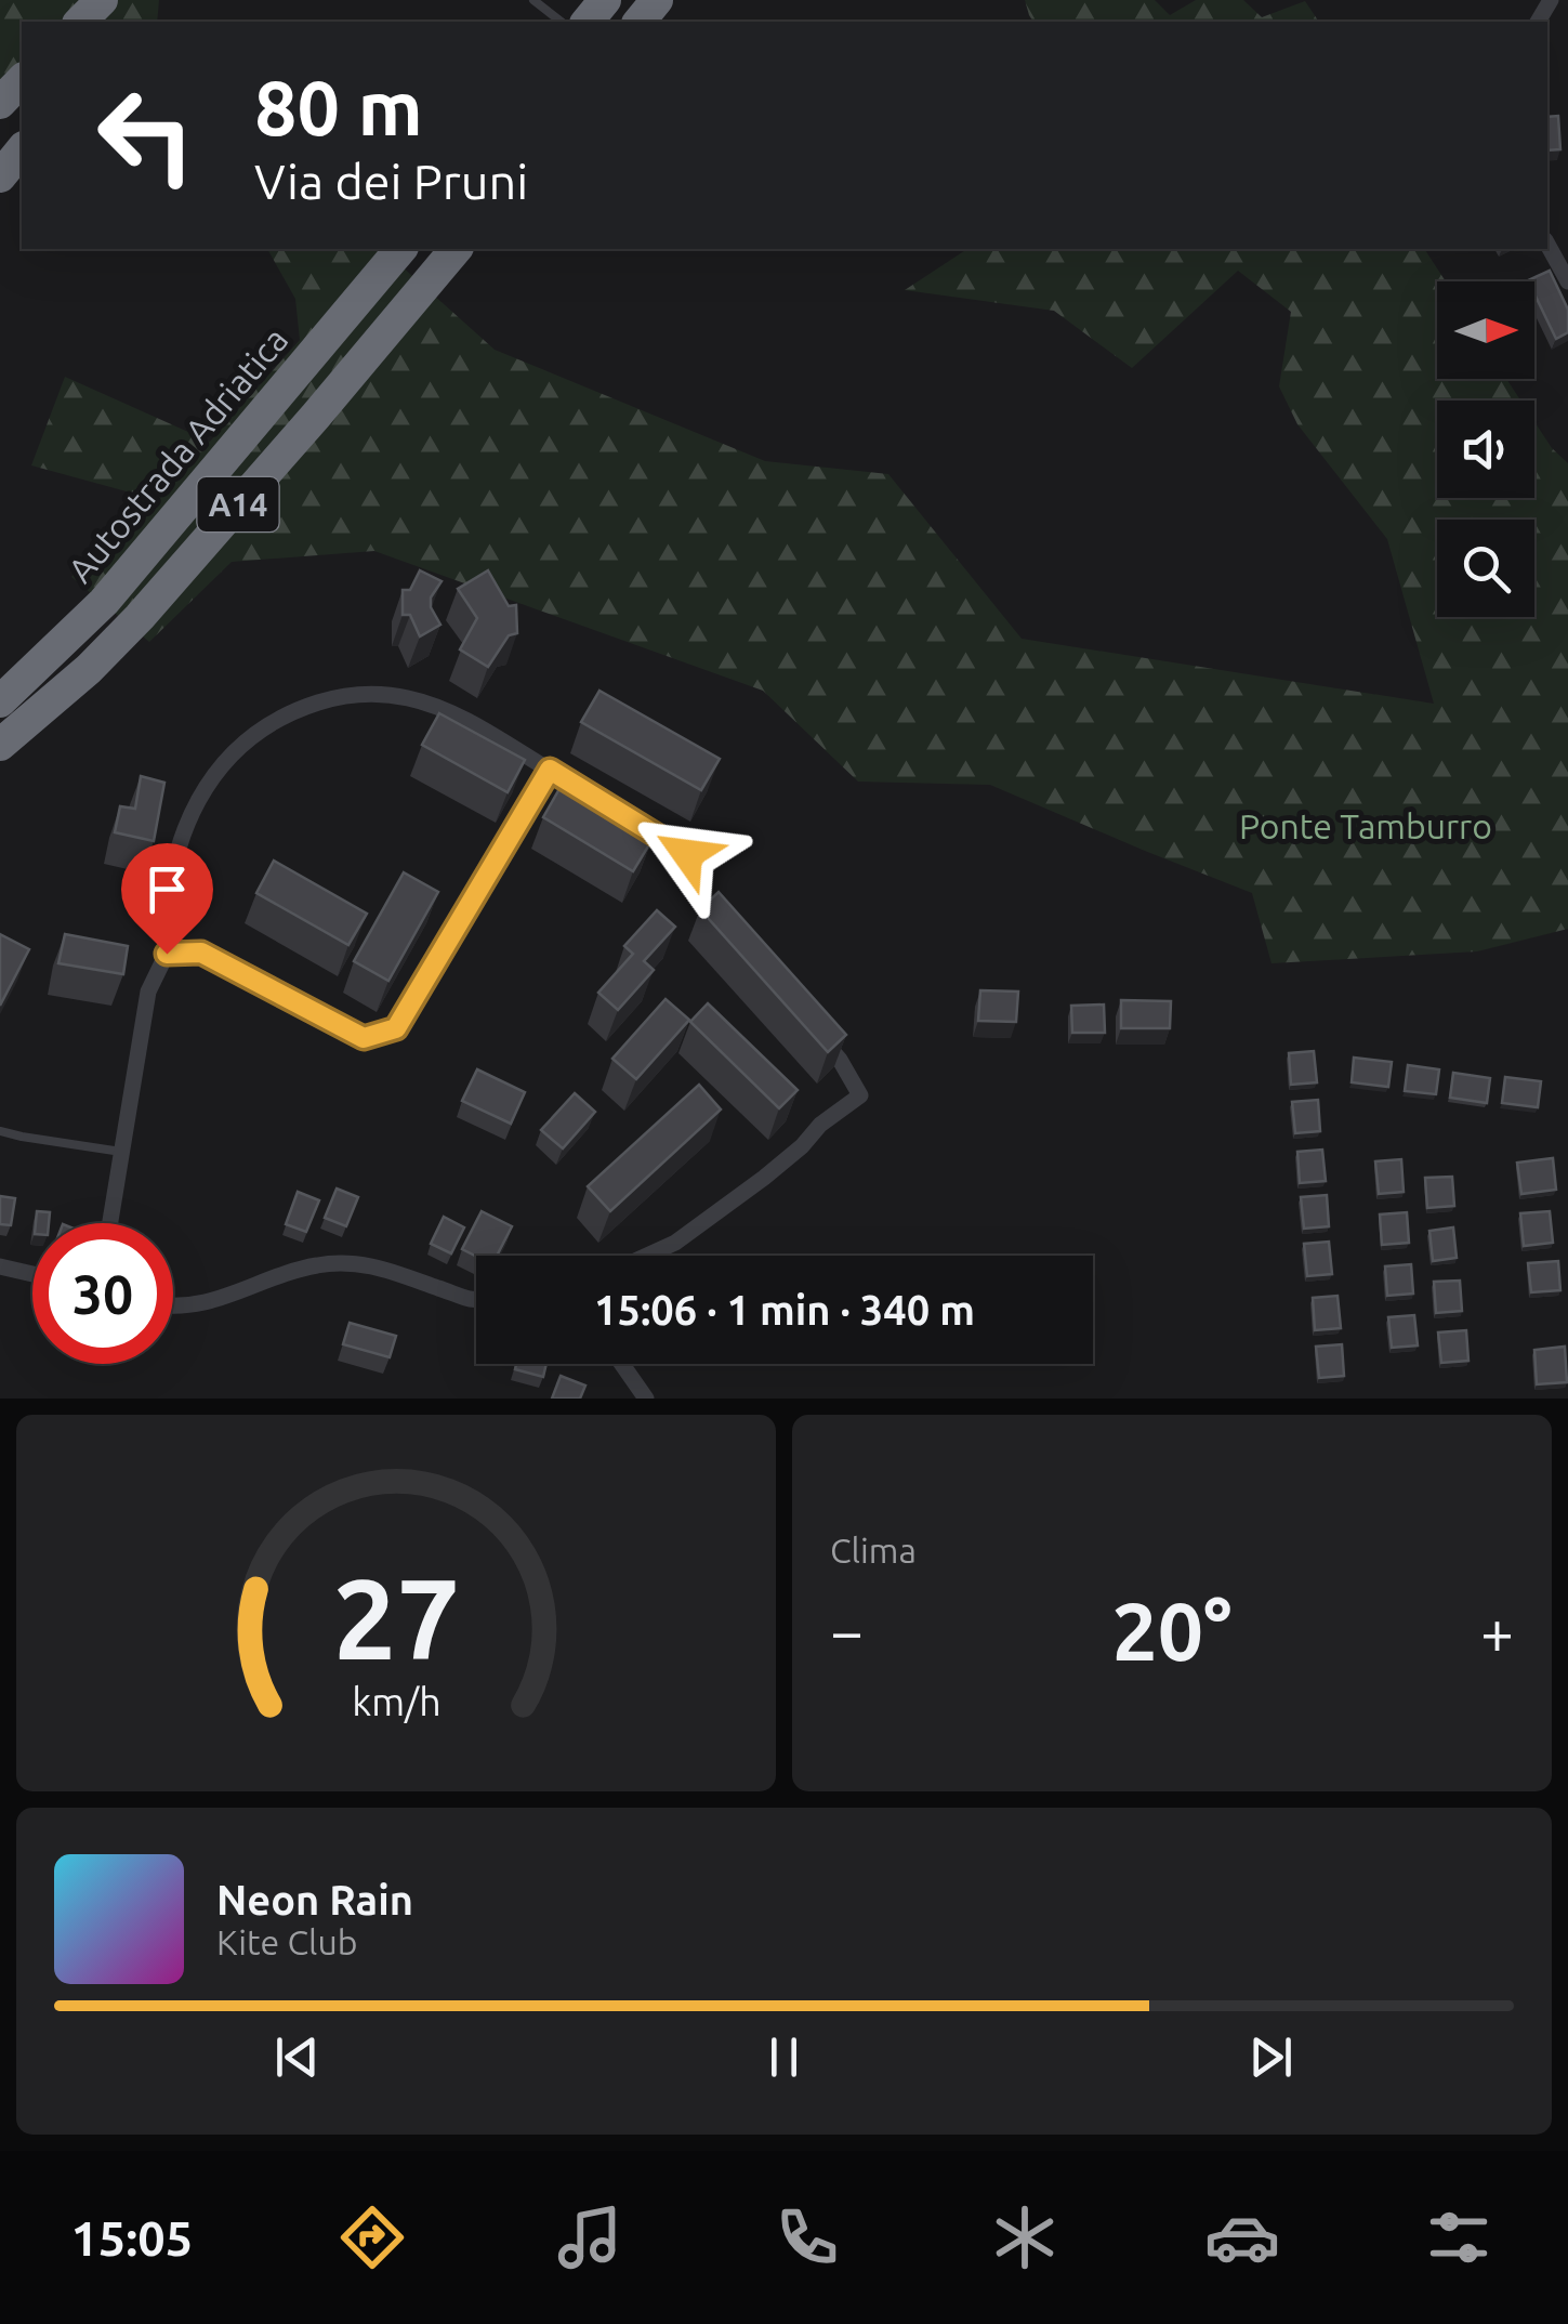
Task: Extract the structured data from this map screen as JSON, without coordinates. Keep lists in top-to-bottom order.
{
  "streets": {
    "highway": ["Autostrada Adriatica", "A14"]
  },
  "parks": ["Ponte Tamburro"],
  "north": "right",
  "page": {
    "turn": ["80 m", "Via dei Pruni"],
    "limit": "30",
    "trip": "15:06 · 1 min · 340 m",
    "tile": "Clima",
    "heat": ["−", "20°", "+"],
    "song": ["Neon Rain", "Kite Club"],
    "tabs": "15:05",
    "gauge": ["27", "km/h"]
  }
}
